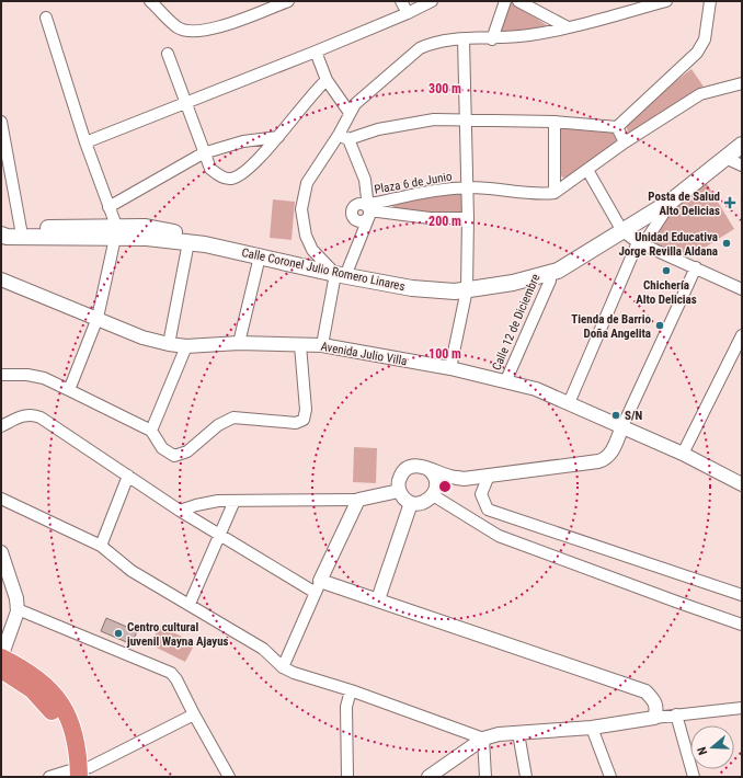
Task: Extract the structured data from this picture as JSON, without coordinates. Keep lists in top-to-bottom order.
{
  "streets": {
    "main road": ["Calle Coronel Julio Romero Linares"],
    "street": ["Plaza 6 de Junio", "Calle 12 de Diciembre", "Avenida Julio Villa"]
  },
  "crossings": [
    ["Calle Coronel Julio Romero Linares", "Calle 12 de Diciembre"],
    ["Calle 12 de Diciembre", "Avenida Julio Villa"]
  ],
  "places": {
    "health": ["Posta de Salud Alto Delicias"],
    "other": [
      "Unidad Educativa Jorge Revilla Aldana",
      "Chichería Alto Delicias",
      "Tienda de Barrio Doña Angelita",
      "S/N",
      "Centro cultural juvenil Wayna Ajayus"
    ]
  },
  "north": "left",
  "rings": ["300 m", "200 m", "100 m"]
}
